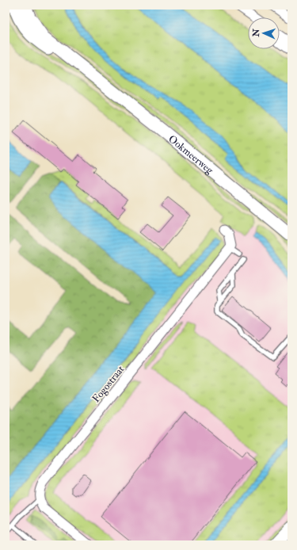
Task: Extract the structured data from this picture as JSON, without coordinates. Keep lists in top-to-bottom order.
{
  "streets": {
    "main road": ["Ookmeerweg"],
    "street": ["Fogostraat"]
  },
  "north": "left"
}
